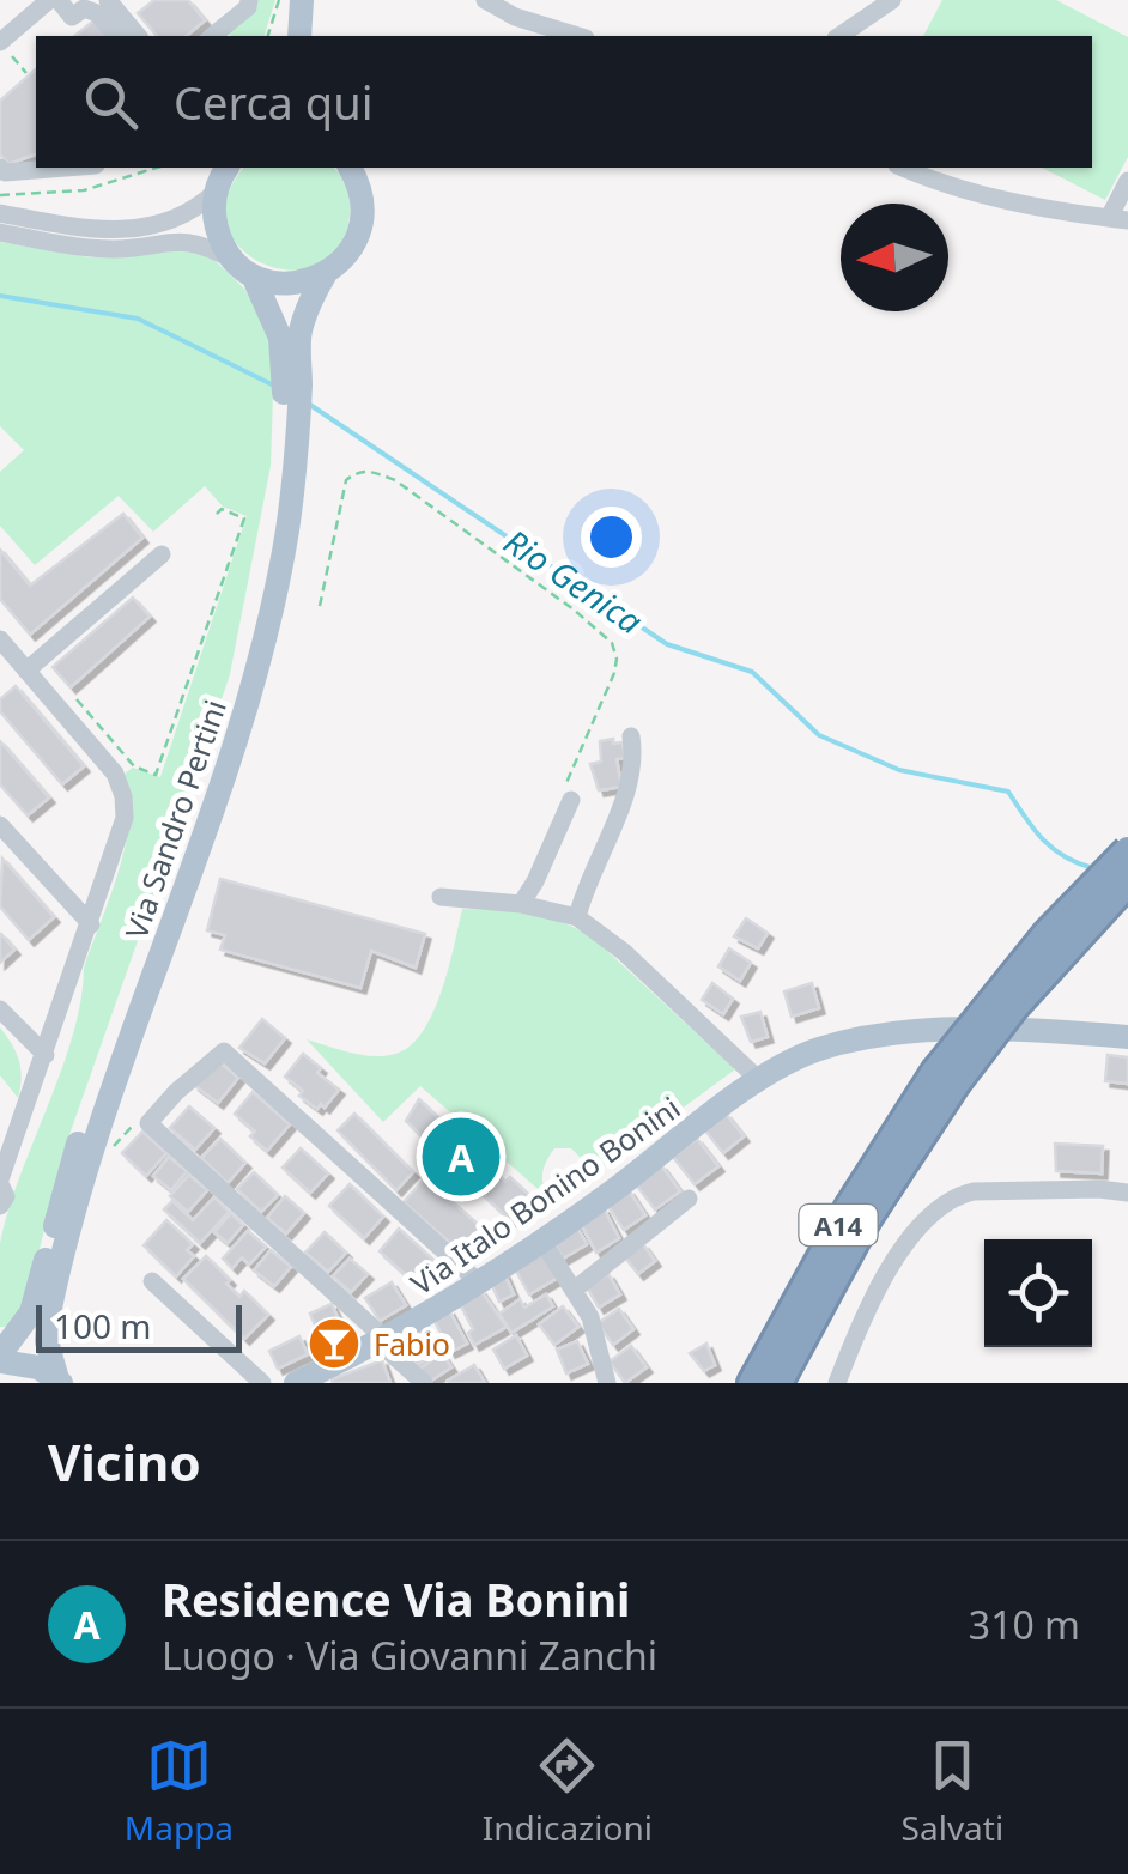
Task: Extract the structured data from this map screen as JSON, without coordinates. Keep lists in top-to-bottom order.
{
  "streets": {
    "highway": ["A14"],
    "main road": ["Via Sandro Pertini", "Via Italo Bonino Bonini"]
  },
  "water": ["Rio Genica"],
  "places": {
    "bar": ["Fabio"]
  },
  "scale_bar": "100 m",
  "north": "left",
  "page": {
    "search": "Cerca qui",
    "pins": "A",
    "scale": "100 m",
    "heading": "Vicino",
    "list": [
      {
        "mark": "A",
        "name": "Residence Via Bonini",
        "note": "Luogo · Via Giovanni Zanchi",
        "value": "310 m"
      }
    ],
    "nav": ["Mappa", "Indicazioni", "Salvati"]
  }
}
